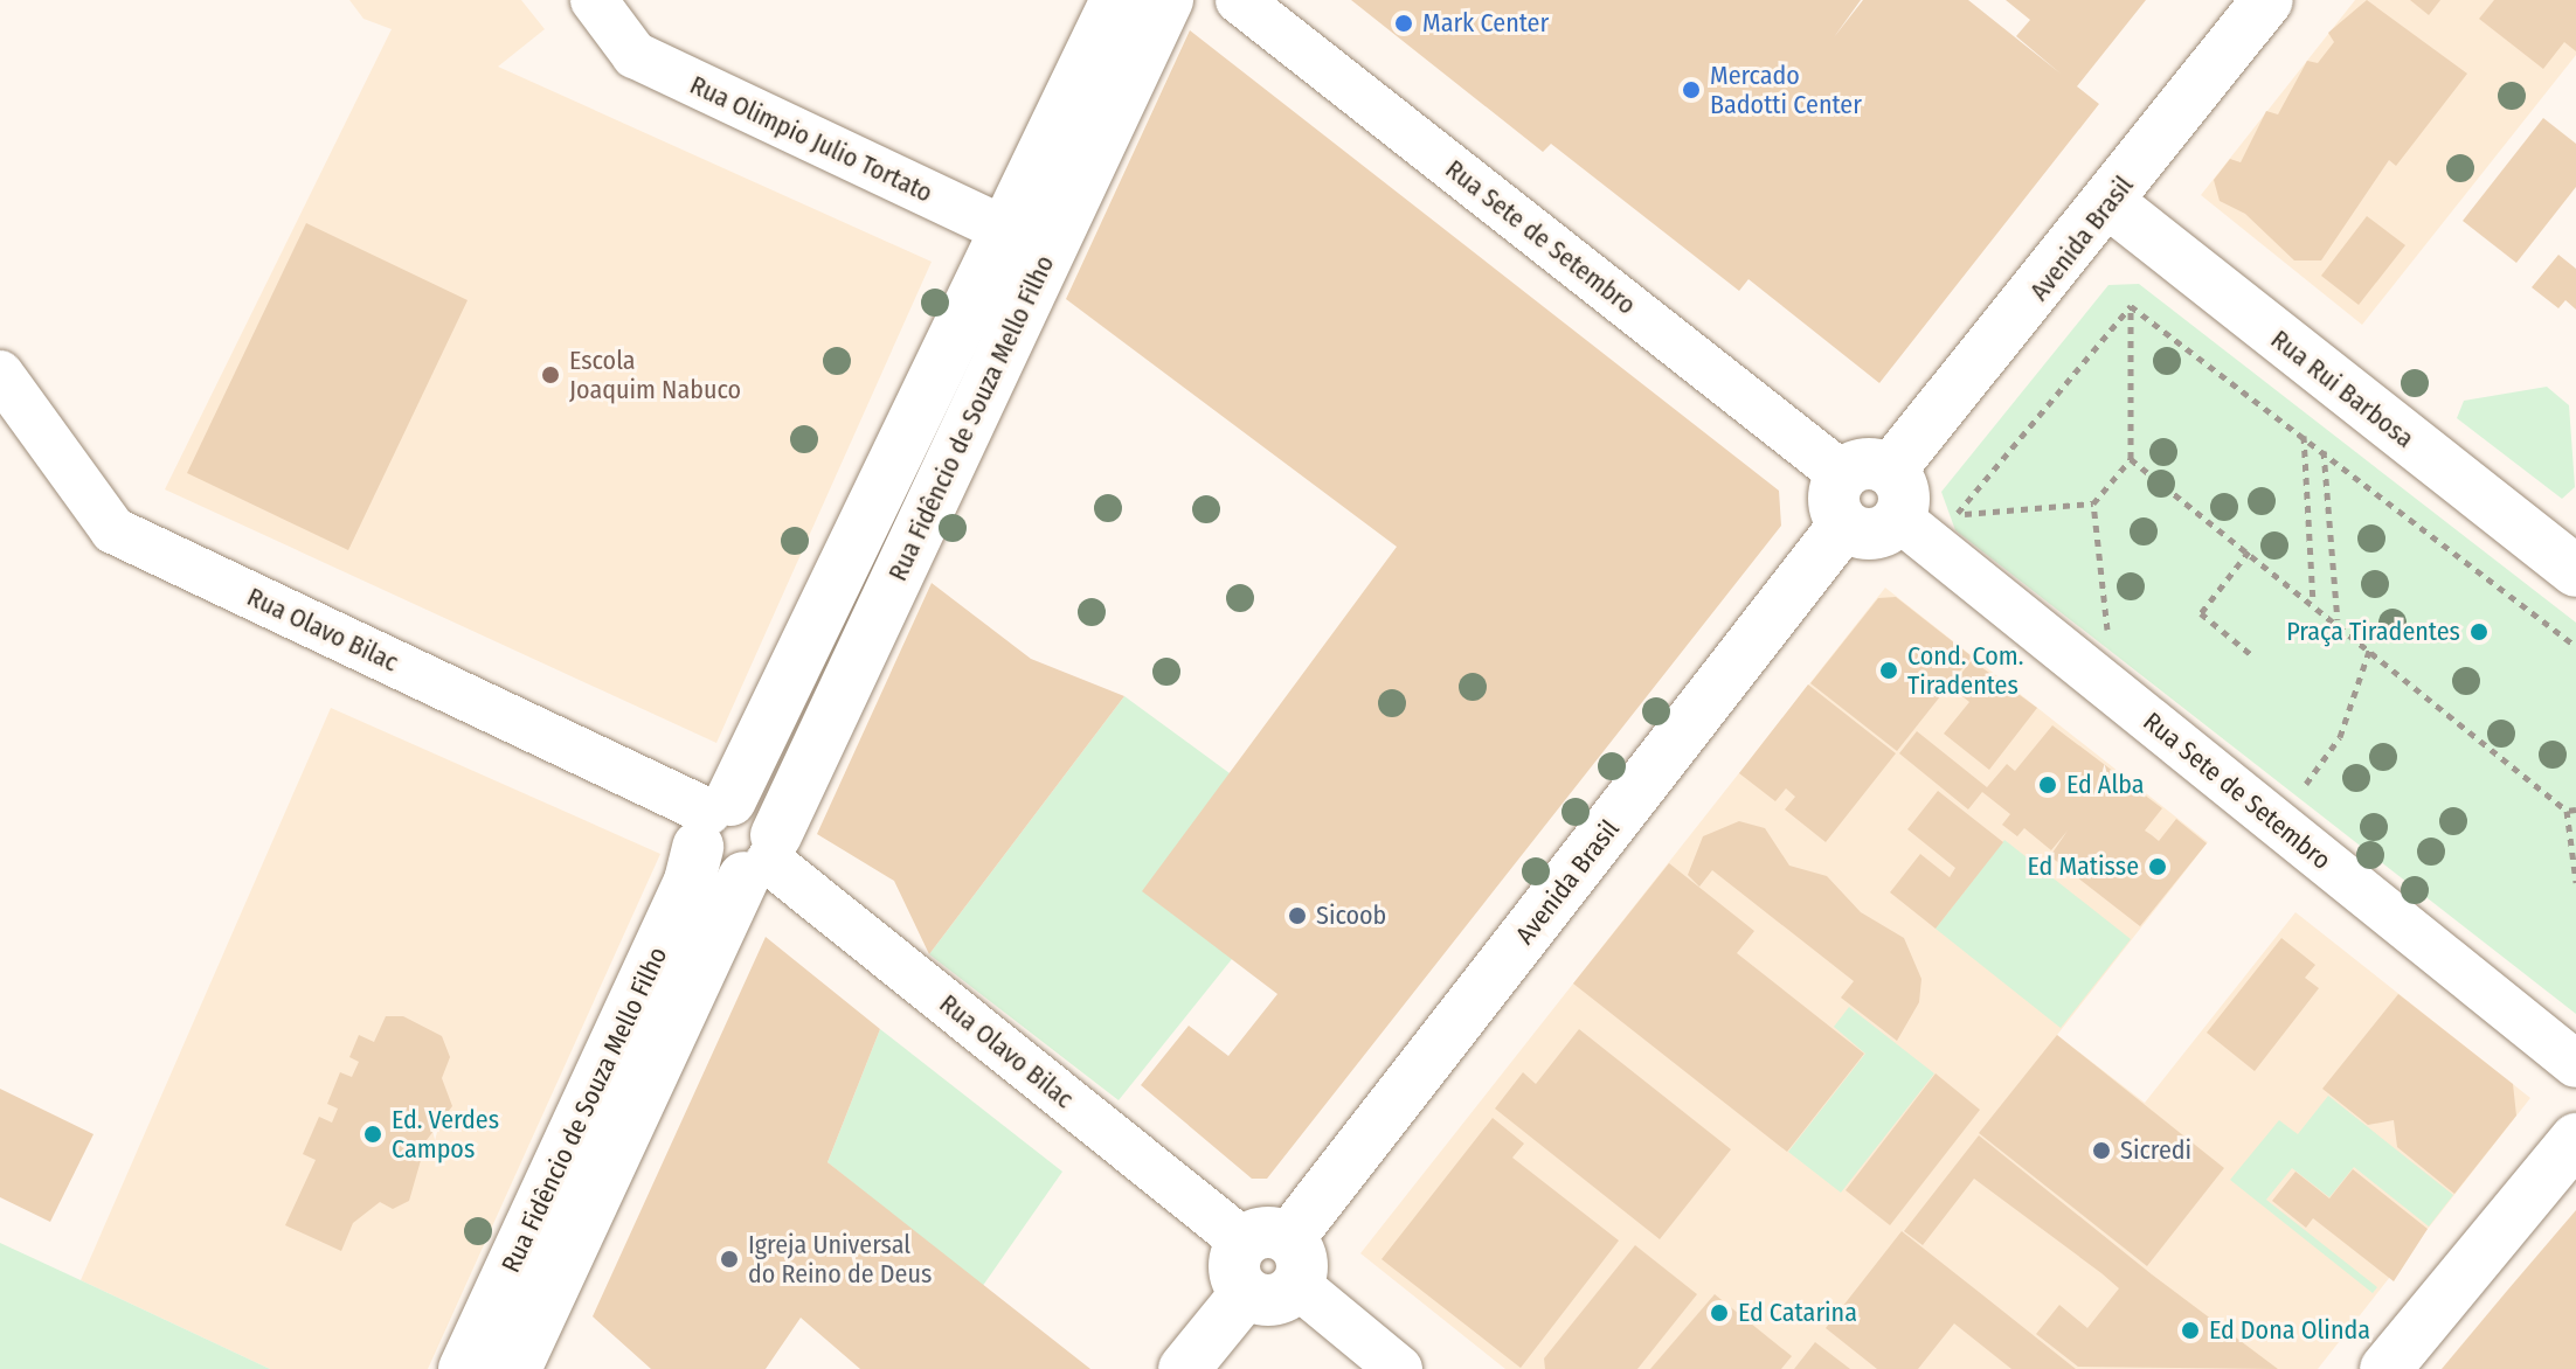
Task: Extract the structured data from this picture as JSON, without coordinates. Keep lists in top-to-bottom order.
{
  "streets": {
    "street": [
      "Rua Olimpio Julio Tortato",
      "Rua Sete de Setembro",
      "Avenida Brasil",
      "Rua Rui Barbosa",
      "Rua Fidêncio de Souza Mello Filho",
      "Rua Olavo Bilac"
    ]
  },
  "crossings": [
    ["Rua Olimpio Julio Tortato", "Rua Fidêncio de Souza Mello Filho"],
    ["Rua Sete de Setembro", "Avenida Brasil"],
    ["Avenida Brasil", "Rua Rui Barbosa"],
    ["Avenida Brasil", "Rua Olavo Bilac"],
    ["Rua Fidêncio de Souza Mello Filho", "Rua Olavo Bilac"]
  ],
  "places": [
    "Mark Center",
    "Mercado Badotti Center",
    "Escola Joaquim Nabuco",
    "Praça Tiradentes",
    "Cond. Com. Tiradentes",
    "Ed Alba",
    "Ed Matisse",
    "Sicoob",
    "Ed. Verdes Campos",
    "Sicredi",
    "Igreja Universal do Reino de Deus",
    "Ed Catarina",
    "Ed Dona Olinda"
  ]
}
